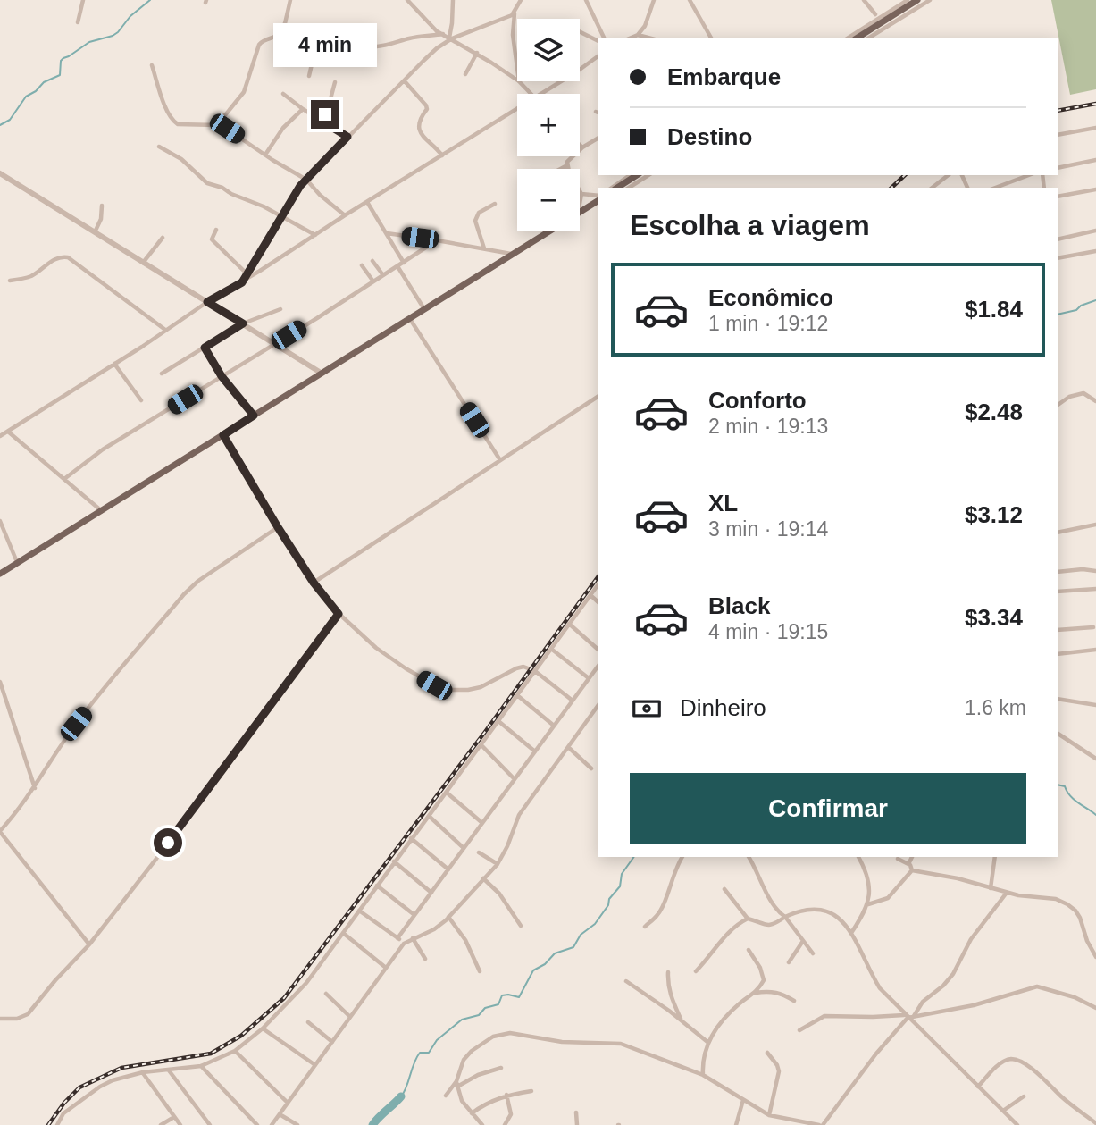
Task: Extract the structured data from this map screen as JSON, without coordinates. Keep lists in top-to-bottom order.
{
  "page": {
    "map_buttons": ["+", "−"],
    "bubble": "4 min",
    "banner": ["Embarque", "Destino"],
    "heading": "Escolha a viagem",
    "list": [
      {
        "name": "Econômico",
        "note": "1 min · 19:12",
        "value": "$1.84"
      },
      {
        "name": "Conforto",
        "note": "2 min · 19:13",
        "value": "$2.48"
      },
      {
        "name": "XL",
        "note": "3 min · 19:14",
        "value": "$3.12"
      },
      {
        "name": "Black",
        "note": "4 min · 19:15",
        "value": "$3.34"
      }
    ],
    "pay": ["Dinheiro", "1.6 km"],
    "buttons": "Confirmar"
  }
}
